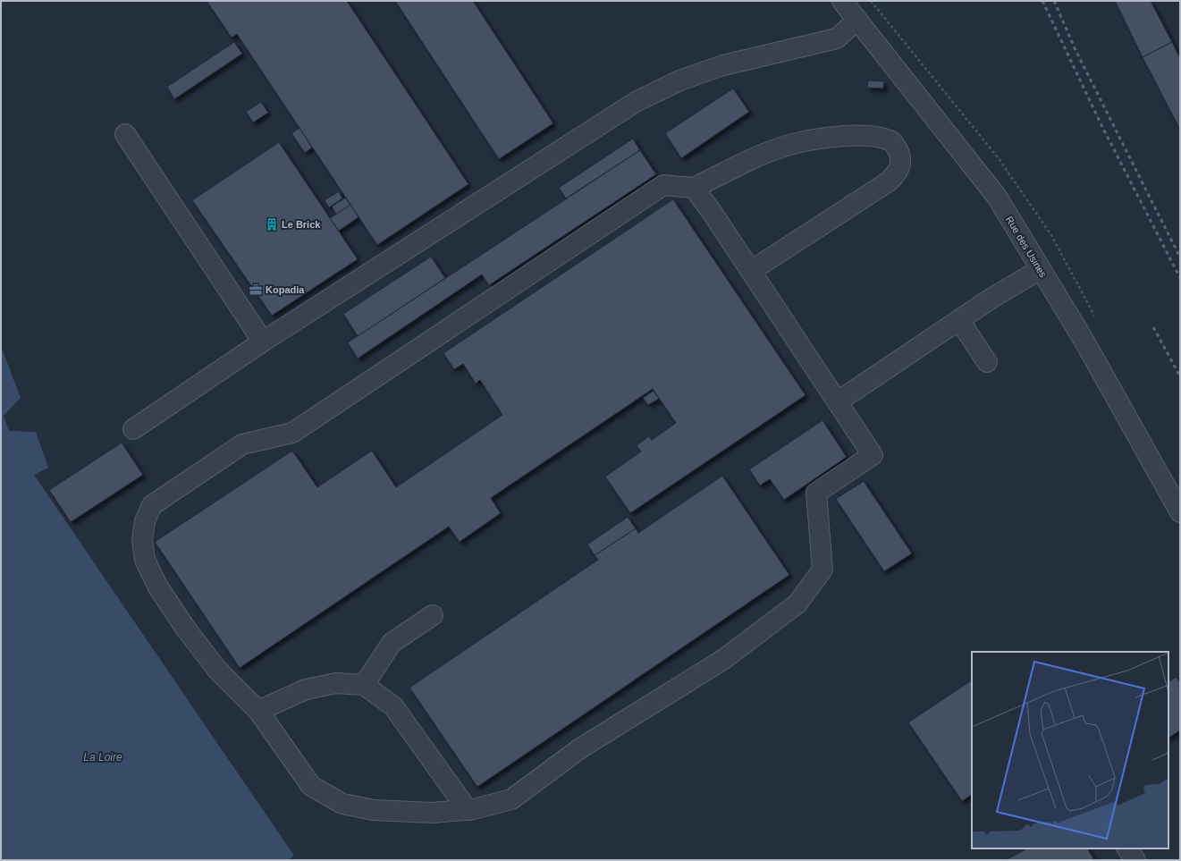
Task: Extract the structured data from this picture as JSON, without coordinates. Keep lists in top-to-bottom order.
{
  "streets": {
    "street": ["Rue des Usines"]
  },
  "water": ["La Loire"],
  "places": {
    "building": ["Le Brick"],
    "office": ["Kopadia"]
  }
}
